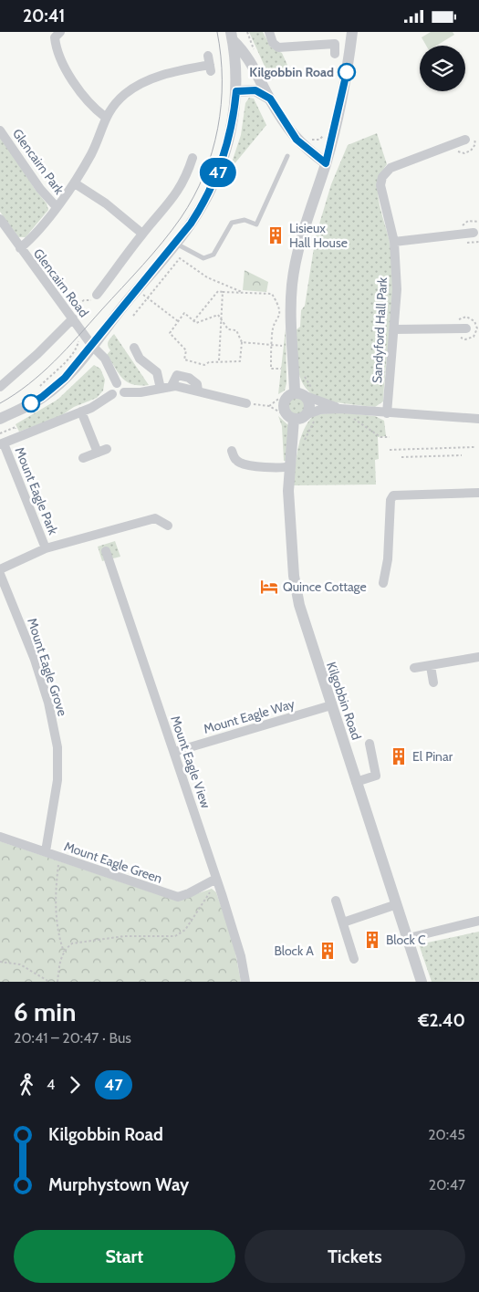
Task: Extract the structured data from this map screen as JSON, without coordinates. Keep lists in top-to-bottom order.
{
  "streets": {
    "street": [
      "Glencairn Park",
      "Glencairn Road",
      "Sandyford Hall Park",
      "Mount Eagle Park",
      "Mount Eagle Grove",
      "Kilgobbin Road",
      "Mount Eagle Way",
      "Mount Eagle View",
      "Mount Eagle Green"
    ]
  },
  "crossings": [
    ["Mount Eagle Grove", "Mount Eagle Green"],
    ["Kilgobbin Road", "Mount Eagle Way"],
    ["Mount Eagle Way", "Mount Eagle View"],
    ["Mount Eagle View", "Mount Eagle Green"]
  ],
  "places": {
    "other": ["Kilgobbin Road"],
    "building": [
      "Lisieux Hall House",
      "El Pinar",
      "Block C",
      "Block A"
    ],
    "hotel": ["Quince Cottage"]
  },
  "lines": ["bus line 47"],
  "page": {
    "status": "20:41",
    "on_map": "47",
    "heading": ["6 min", "20:41 – 20:47 · Bus", "€2.40"],
    "legs": ["4", "47"],
    "list": [
      {
        "name": "Kilgobbin Road",
        "value": "20:45"
      },
      {
        "name": "Murphystown Way",
        "value": "20:47"
      }
    ],
    "buttons": ["Start", "Tickets"]
  }
}
